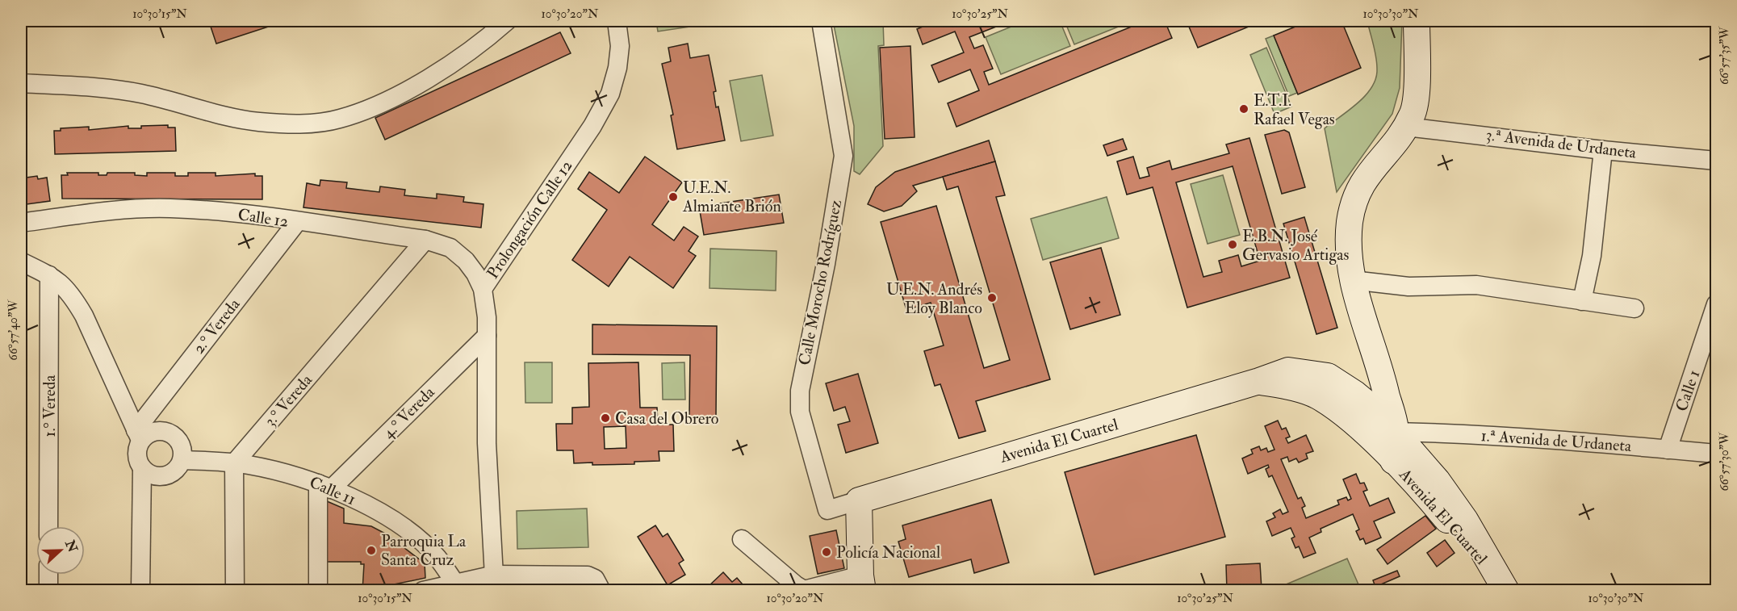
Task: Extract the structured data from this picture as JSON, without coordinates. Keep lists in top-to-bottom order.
{
  "streets": {
    "main road": ["Avenida El Cuartel"],
    "street": [
      "3.ª Avenida de Urdaneta",
      "Calle 12",
      "Prolongación Calle 12",
      "Calle Morocho Rodríguez",
      "2.° Vereda",
      "Calle 1",
      "3.° Vereda",
      "1.° Vereda",
      "4.° Vereda",
      "1.ª Avenida de Urdaneta",
      "Calle 11"
    ]
  },
  "crossings": [
    ["Calle 12", "Prolongación Calle 12"],
    ["Calle 12", "2.° Vereda"],
    ["Calle 12", "3.° Vereda"],
    ["Prolongación Calle 12", "4.° Vereda"],
    ["Calle Morocho Rodríguez", "Avenida El Cuartel"],
    ["2.° Vereda", "Calle 11"],
    ["Calle 1", "1.ª Avenida de Urdaneta"],
    ["3.° Vereda", "Calle 11"],
    ["4.° Vereda", "Calle 11"],
    ["Avenida El Cuartel", "1.ª Avenida de Urdaneta"]
  ],
  "places": [
    "E.T.I. Rafael Vegas",
    "U.E.N. Almiante Brión",
    "E.B.N. José Gervasio Artigas",
    "U.E.N. Andrés Eloy Blanco",
    "Casa del Obrero",
    "Parroquia La Santa Cruz",
    "Policía Nacional"
  ],
  "north": "right",
  "coordinates": [
    "10°30'15\"N",
    "10°30'20\"N",
    "10°30'25\"N",
    "10°30'30\"N",
    "66°57'35\"W",
    "66°57'40\"W",
    "66°57'30\"W"
  ]
}
